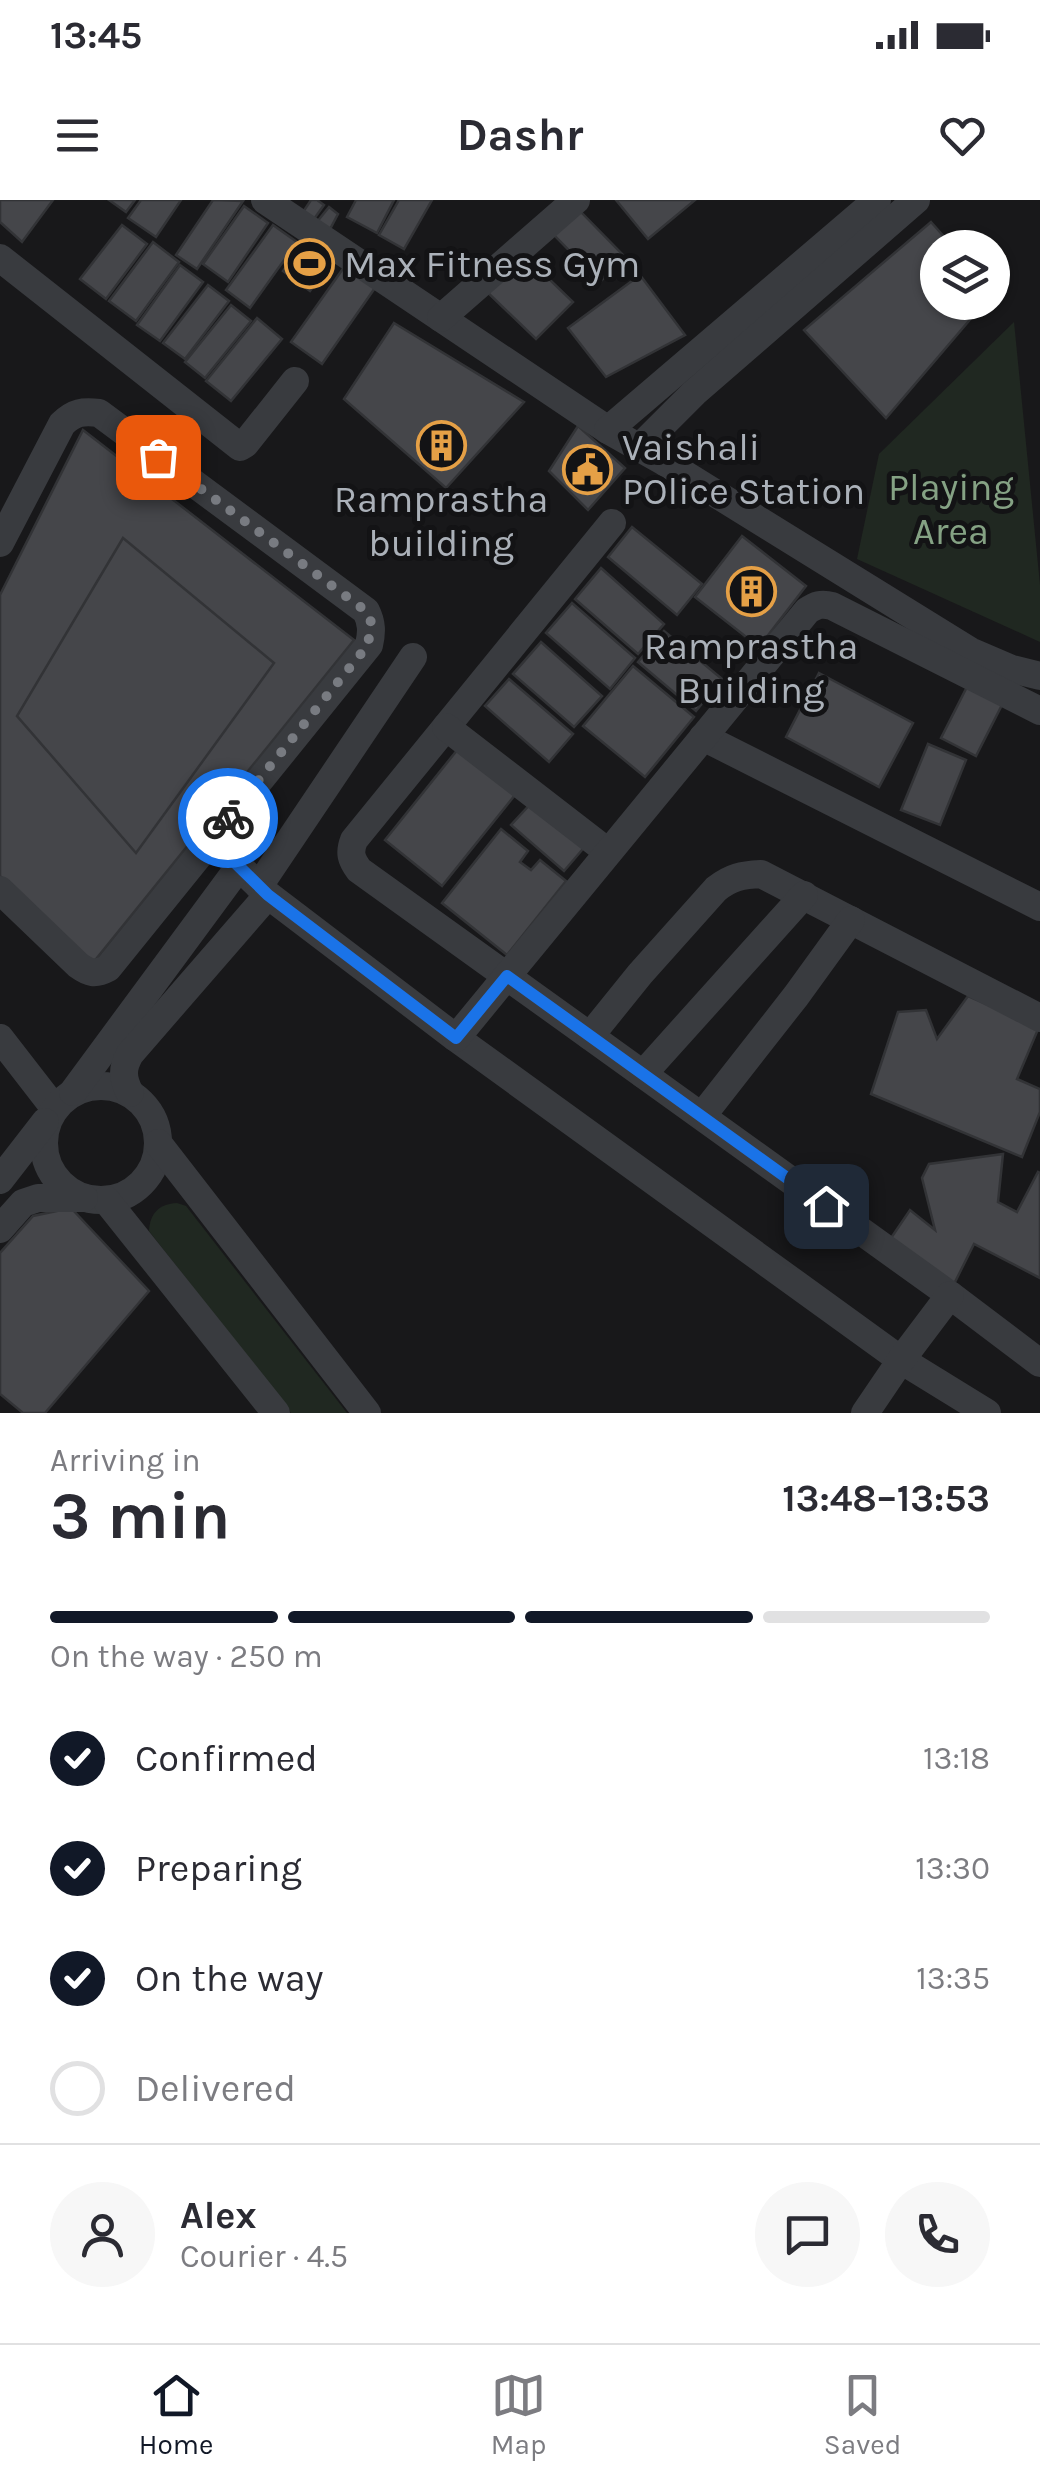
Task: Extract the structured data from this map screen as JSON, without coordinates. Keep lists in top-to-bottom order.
{
  "parks": ["Playing Area"],
  "places": {
    "sports": ["Max Fitness Gym"],
    "building": ["Ramprastha building", "Ramprastha Building"],
    "public building": ["Vaishali POlice Station"]
  },
  "page": {
    "status": "13:45",
    "header": "Dashr",
    "heading": ["3 min", "Arriving in", "13:48–13:53"],
    "panel": ["Alex", "Courier · 4.5"],
    "bar": "On the way · 250 m",
    "list": [
      ["Confirmed", "13:18"],
      ["Preparing", "13:30"],
      ["On the way", "13:35"],
      "Delivered"
    ],
    "tabs": ["Home", "Map", "Saved"]
  }
}
